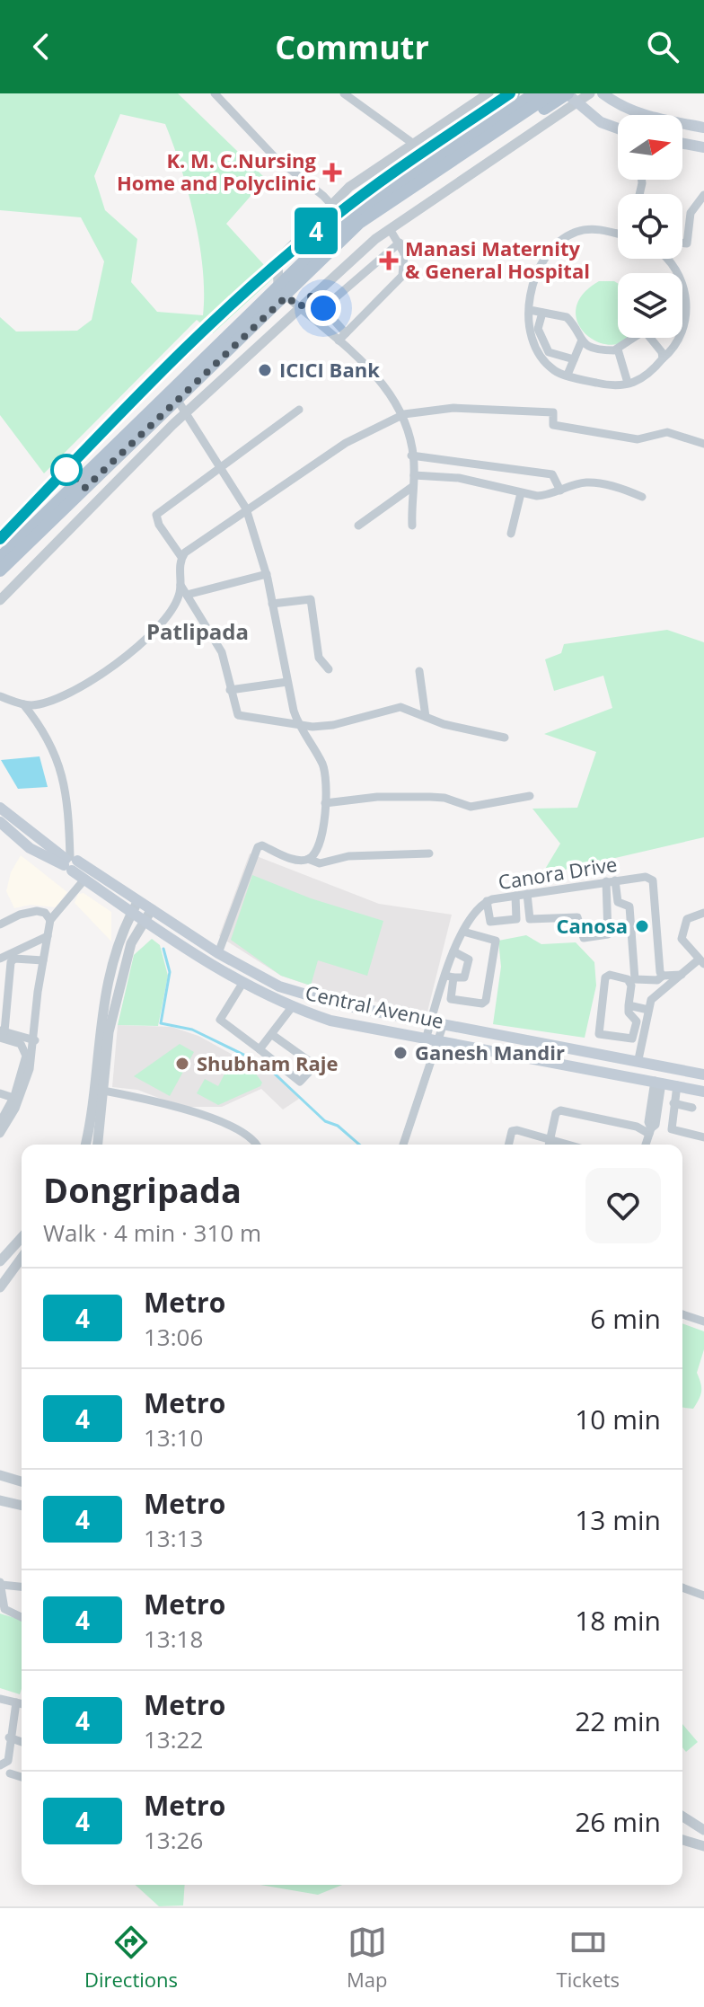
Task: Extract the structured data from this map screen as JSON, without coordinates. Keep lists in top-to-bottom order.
{
  "streets": {
    "main road": ["Central Avenue"],
    "street": ["Canora Drive"]
  },
  "crossings": [
    ["Canora Drive", "Central Avenue"]
  ],
  "districts": ["Patlipada"],
  "places": {
    "health": ["K. M. C.Nursing Home and Polyclinic", "Manasi Maternity & General Hospital"],
    "other": [
      "ICICI Bank",
      "Canosa",
      "Ganesh Mandir",
      "Shubham Raje"
    ]
  },
  "lines": ["metro line 4"],
  "north": "right",
  "page": {
    "header": "Commutr",
    "on_map": "4",
    "heading": ["Dongripada", "Walk · 4 min · 310 m"],
    "list": [
      {
        "mark": "4",
        "name": "Metro",
        "note": "13:06",
        "value": "6 min"
      },
      {
        "mark": "4",
        "name": "Metro",
        "note": "13:10",
        "value": "10 min"
      },
      {
        "mark": "4",
        "name": "Metro",
        "note": "13:13",
        "value": "13 min"
      },
      {
        "mark": "4",
        "name": "Metro",
        "note": "13:18",
        "value": "18 min"
      },
      {
        "mark": "4",
        "name": "Metro",
        "note": "13:22",
        "value": "22 min"
      },
      {
        "mark": "4",
        "name": "Metro",
        "note": "13:26",
        "value": "26 min"
      }
    ],
    "tabs": ["Directions", "Map", "Tickets"]
  }
}
